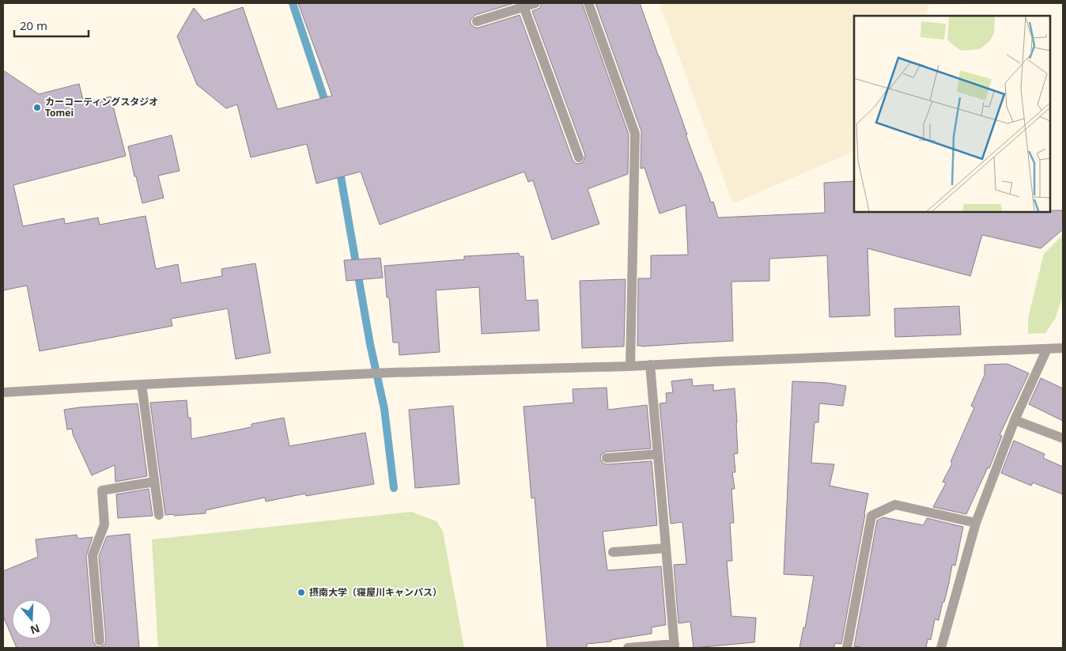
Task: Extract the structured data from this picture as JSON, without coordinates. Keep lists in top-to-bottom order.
{
  "places": ["カーコーティングスタジオ Tomei", "摂南大学（寝屋川キャンパス）"],
  "scale_bar": "20 m",
  "north": "bottom"
}
